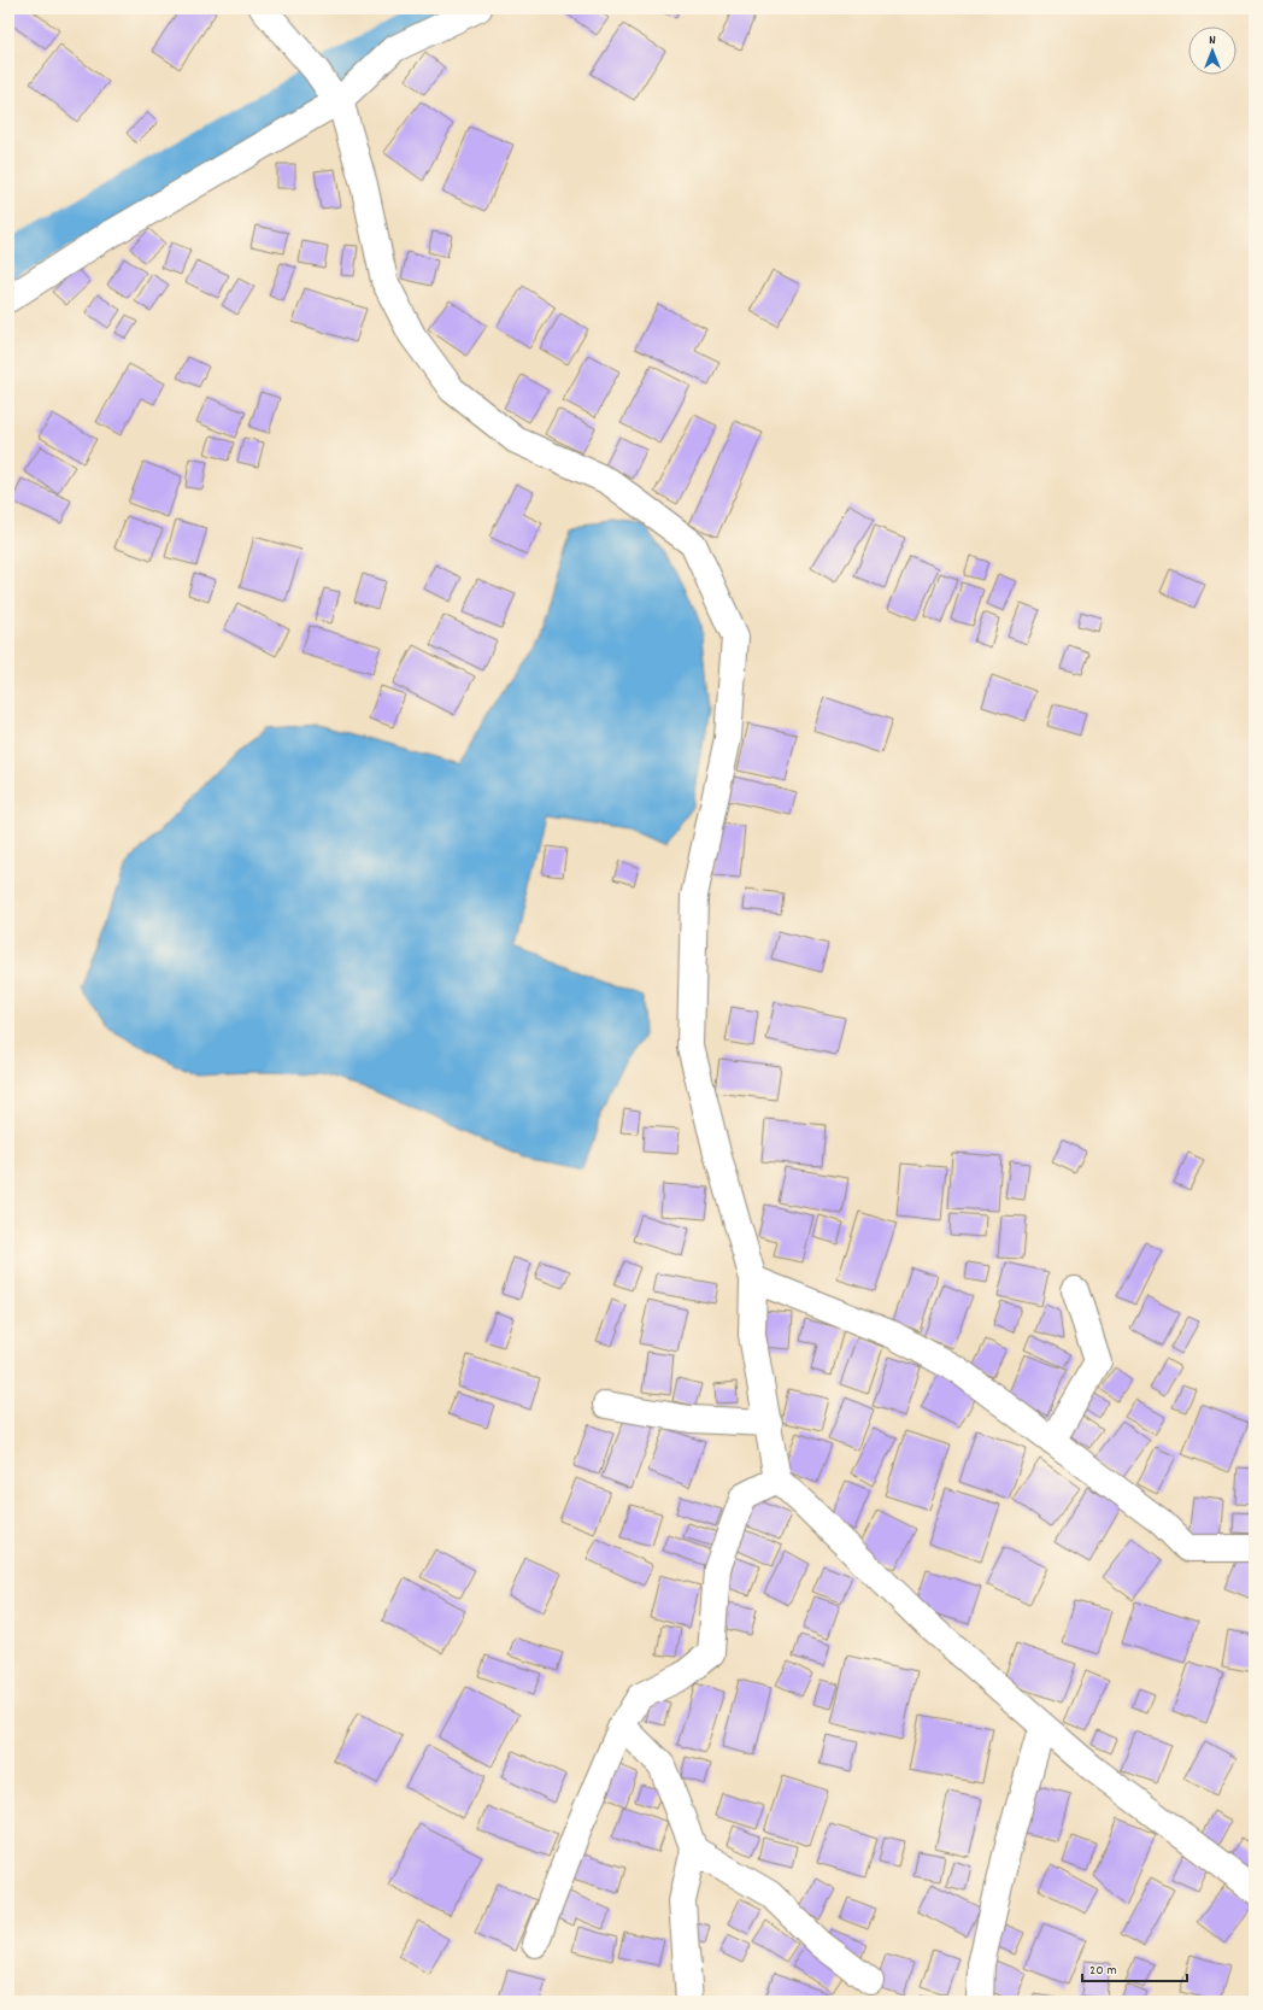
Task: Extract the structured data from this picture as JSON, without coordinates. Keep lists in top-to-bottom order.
{
  "scale_bar": "20 m",
  "north": "top"
}
